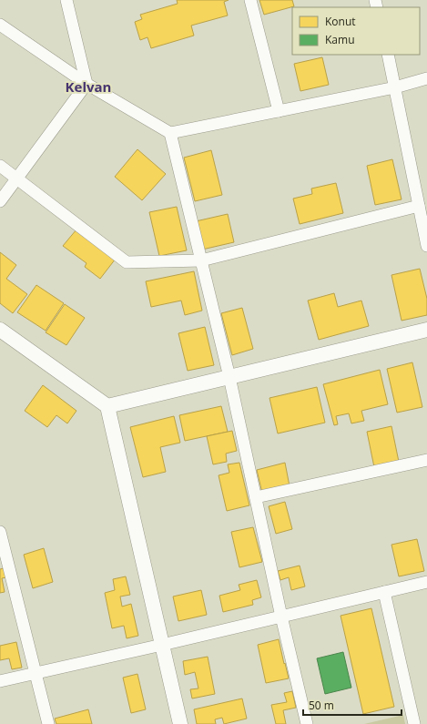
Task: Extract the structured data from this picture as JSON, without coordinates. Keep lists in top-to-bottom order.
{
  "districts": ["Kelvan"],
  "legend": ["Konut", "Kamu"],
  "scale_bar": "50 m"
}
